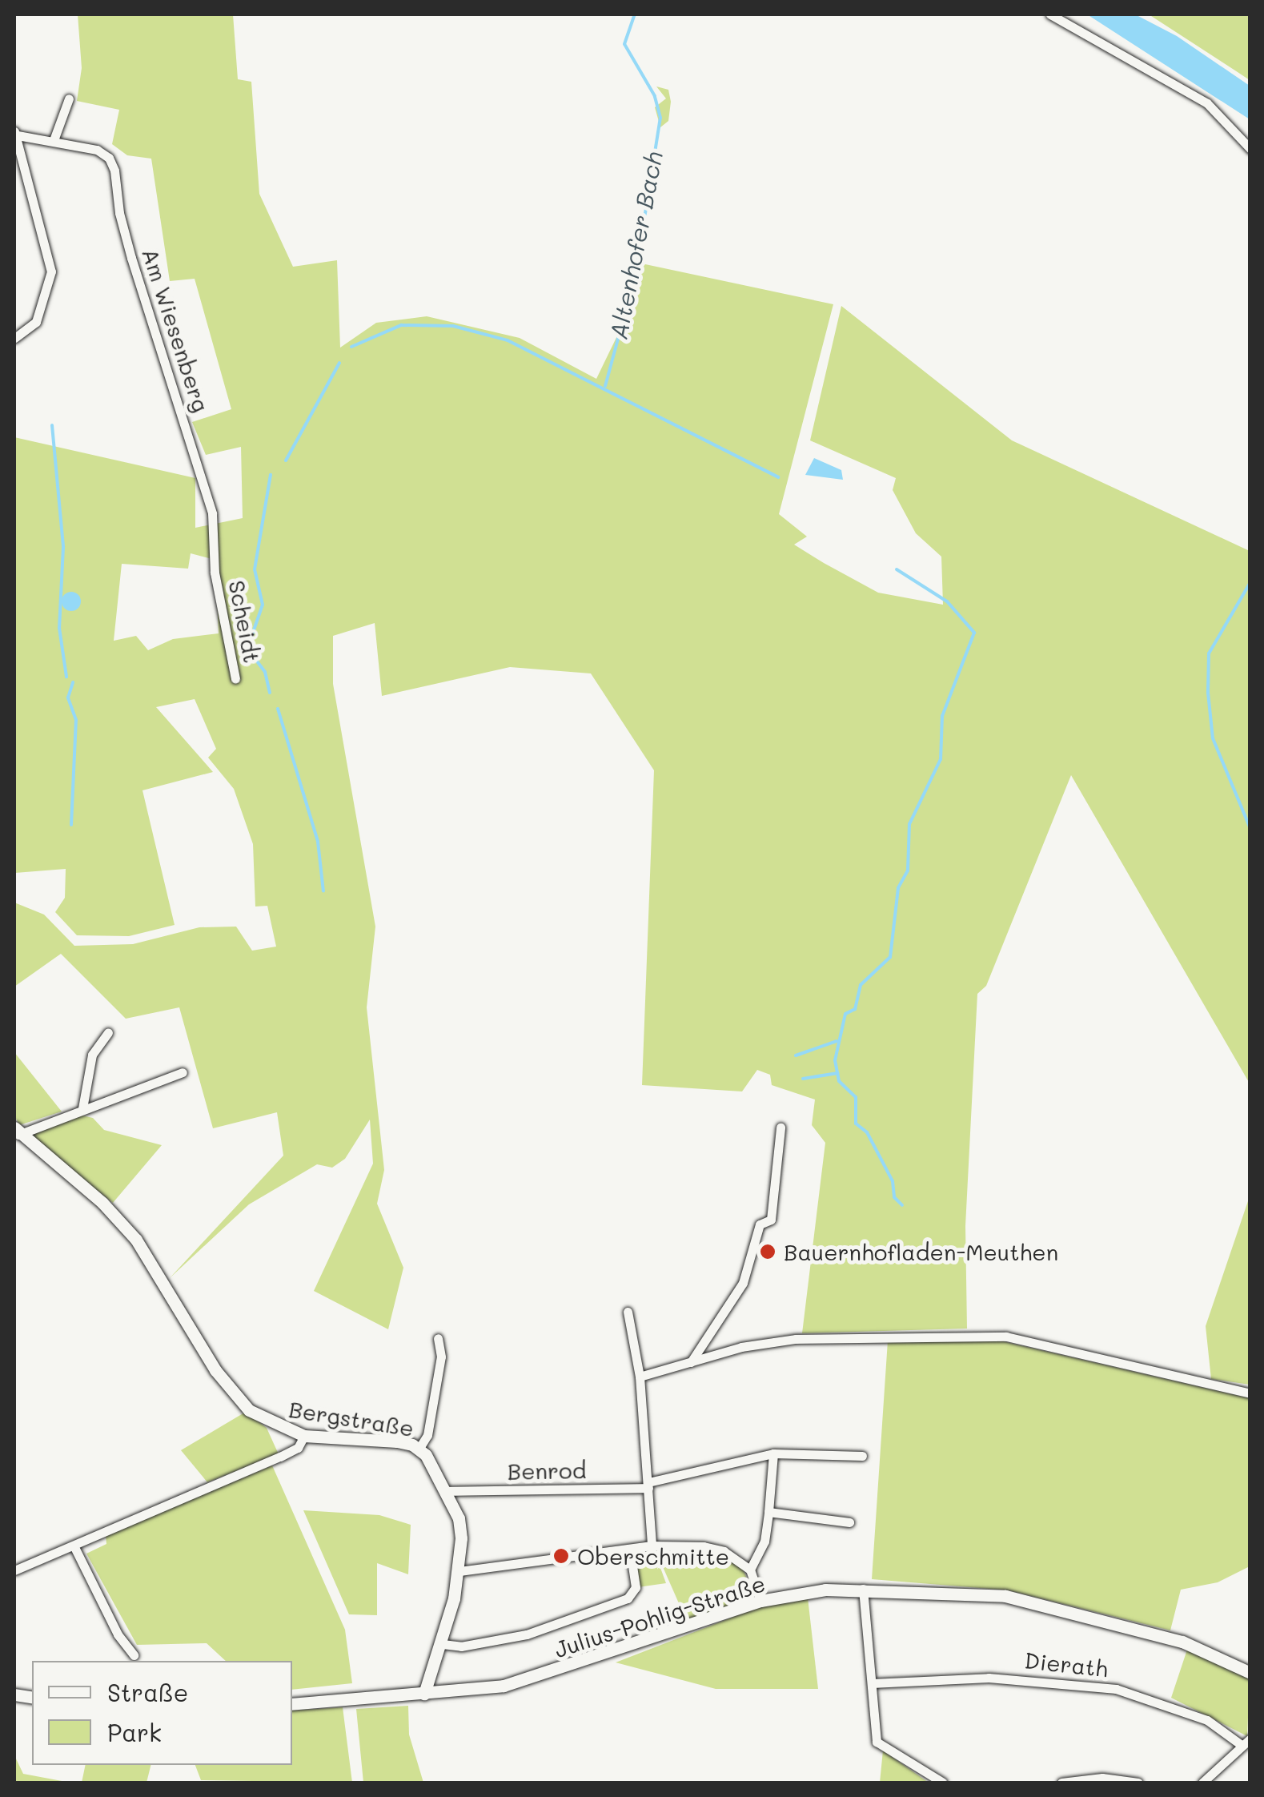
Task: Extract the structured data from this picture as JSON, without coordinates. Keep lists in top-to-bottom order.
{
  "streets": {
    "street": [
      "Am Wiesenberg",
      "Scheidt",
      "Bergstraße",
      "Benrod",
      "Julius-Pohlig-Straße",
      "Dierath"
    ]
  },
  "crossings": [
    ["Am Wiesenberg", "Scheidt"],
    ["Bergstraße", "Benrod"],
    ["Bergstraße", "Julius-Pohlig-Straße"]
  ],
  "water": ["Altenhofer Bach"],
  "places": ["Bauernhofladen-Meuthen", "Oberschmitte"],
  "legend": ["Straße", "Park"]
}
